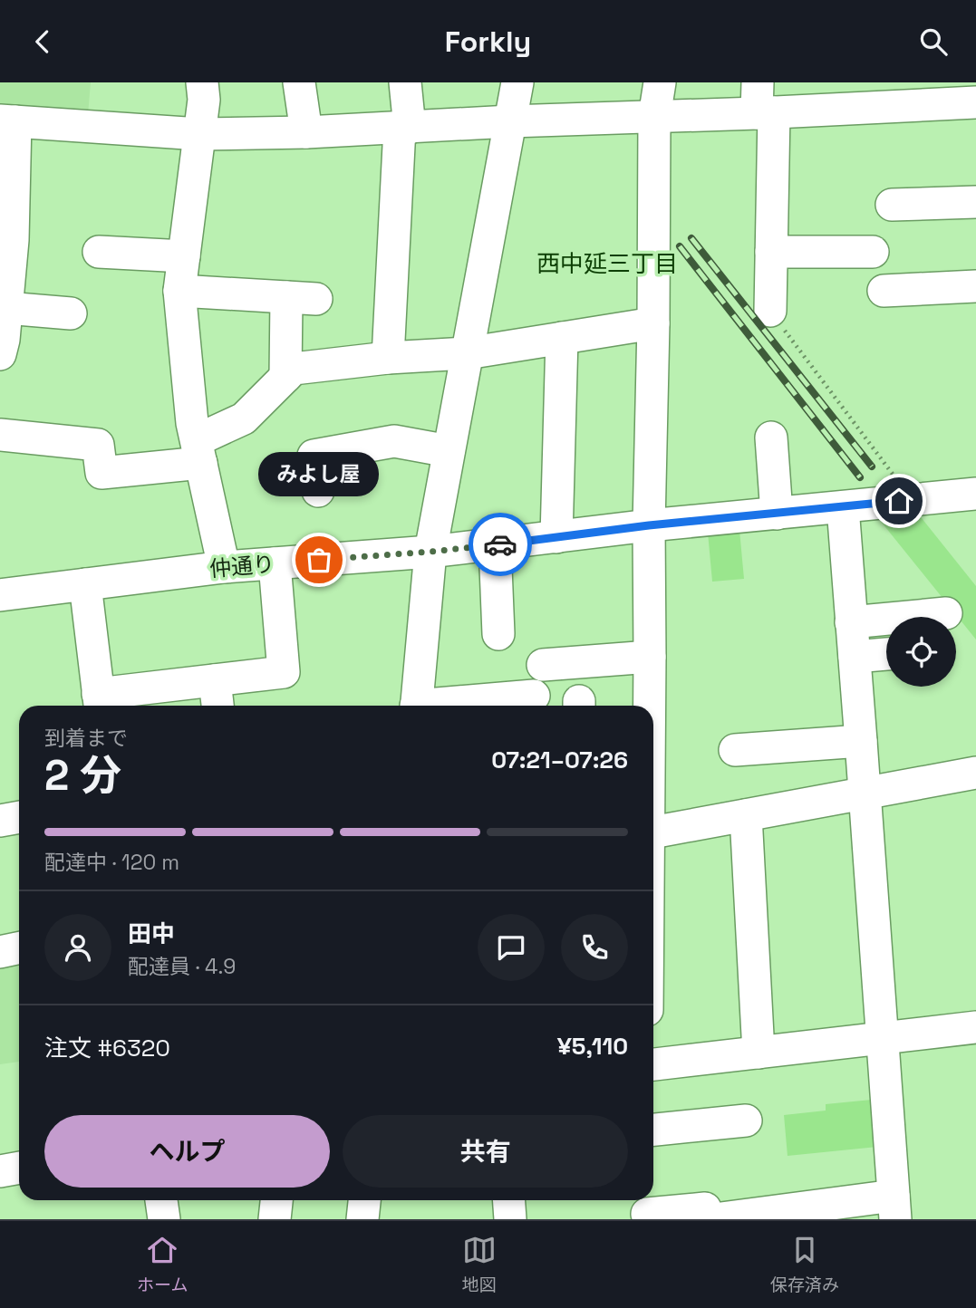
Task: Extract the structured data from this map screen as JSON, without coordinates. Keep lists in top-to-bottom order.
{
  "streets": {
    "street": ["仲通り"]
  },
  "districts": ["西中延三丁目"],
  "places": ["みよし屋"],
  "page": {
    "header": "Forkly",
    "bubble": "みよし屋",
    "heading": ["2 分", "到着まで", "07:21–07:26"],
    "panel": [
      "田中",
      "配達員 · 4.9",
      "注文 #6320",
      "¥5,110"
    ],
    "bar": "配達中 · 120 m",
    "buttons": ["ヘルプ", "共有"],
    "tabs": ["ホーム", "地図", "保存済み"]
  }
}
